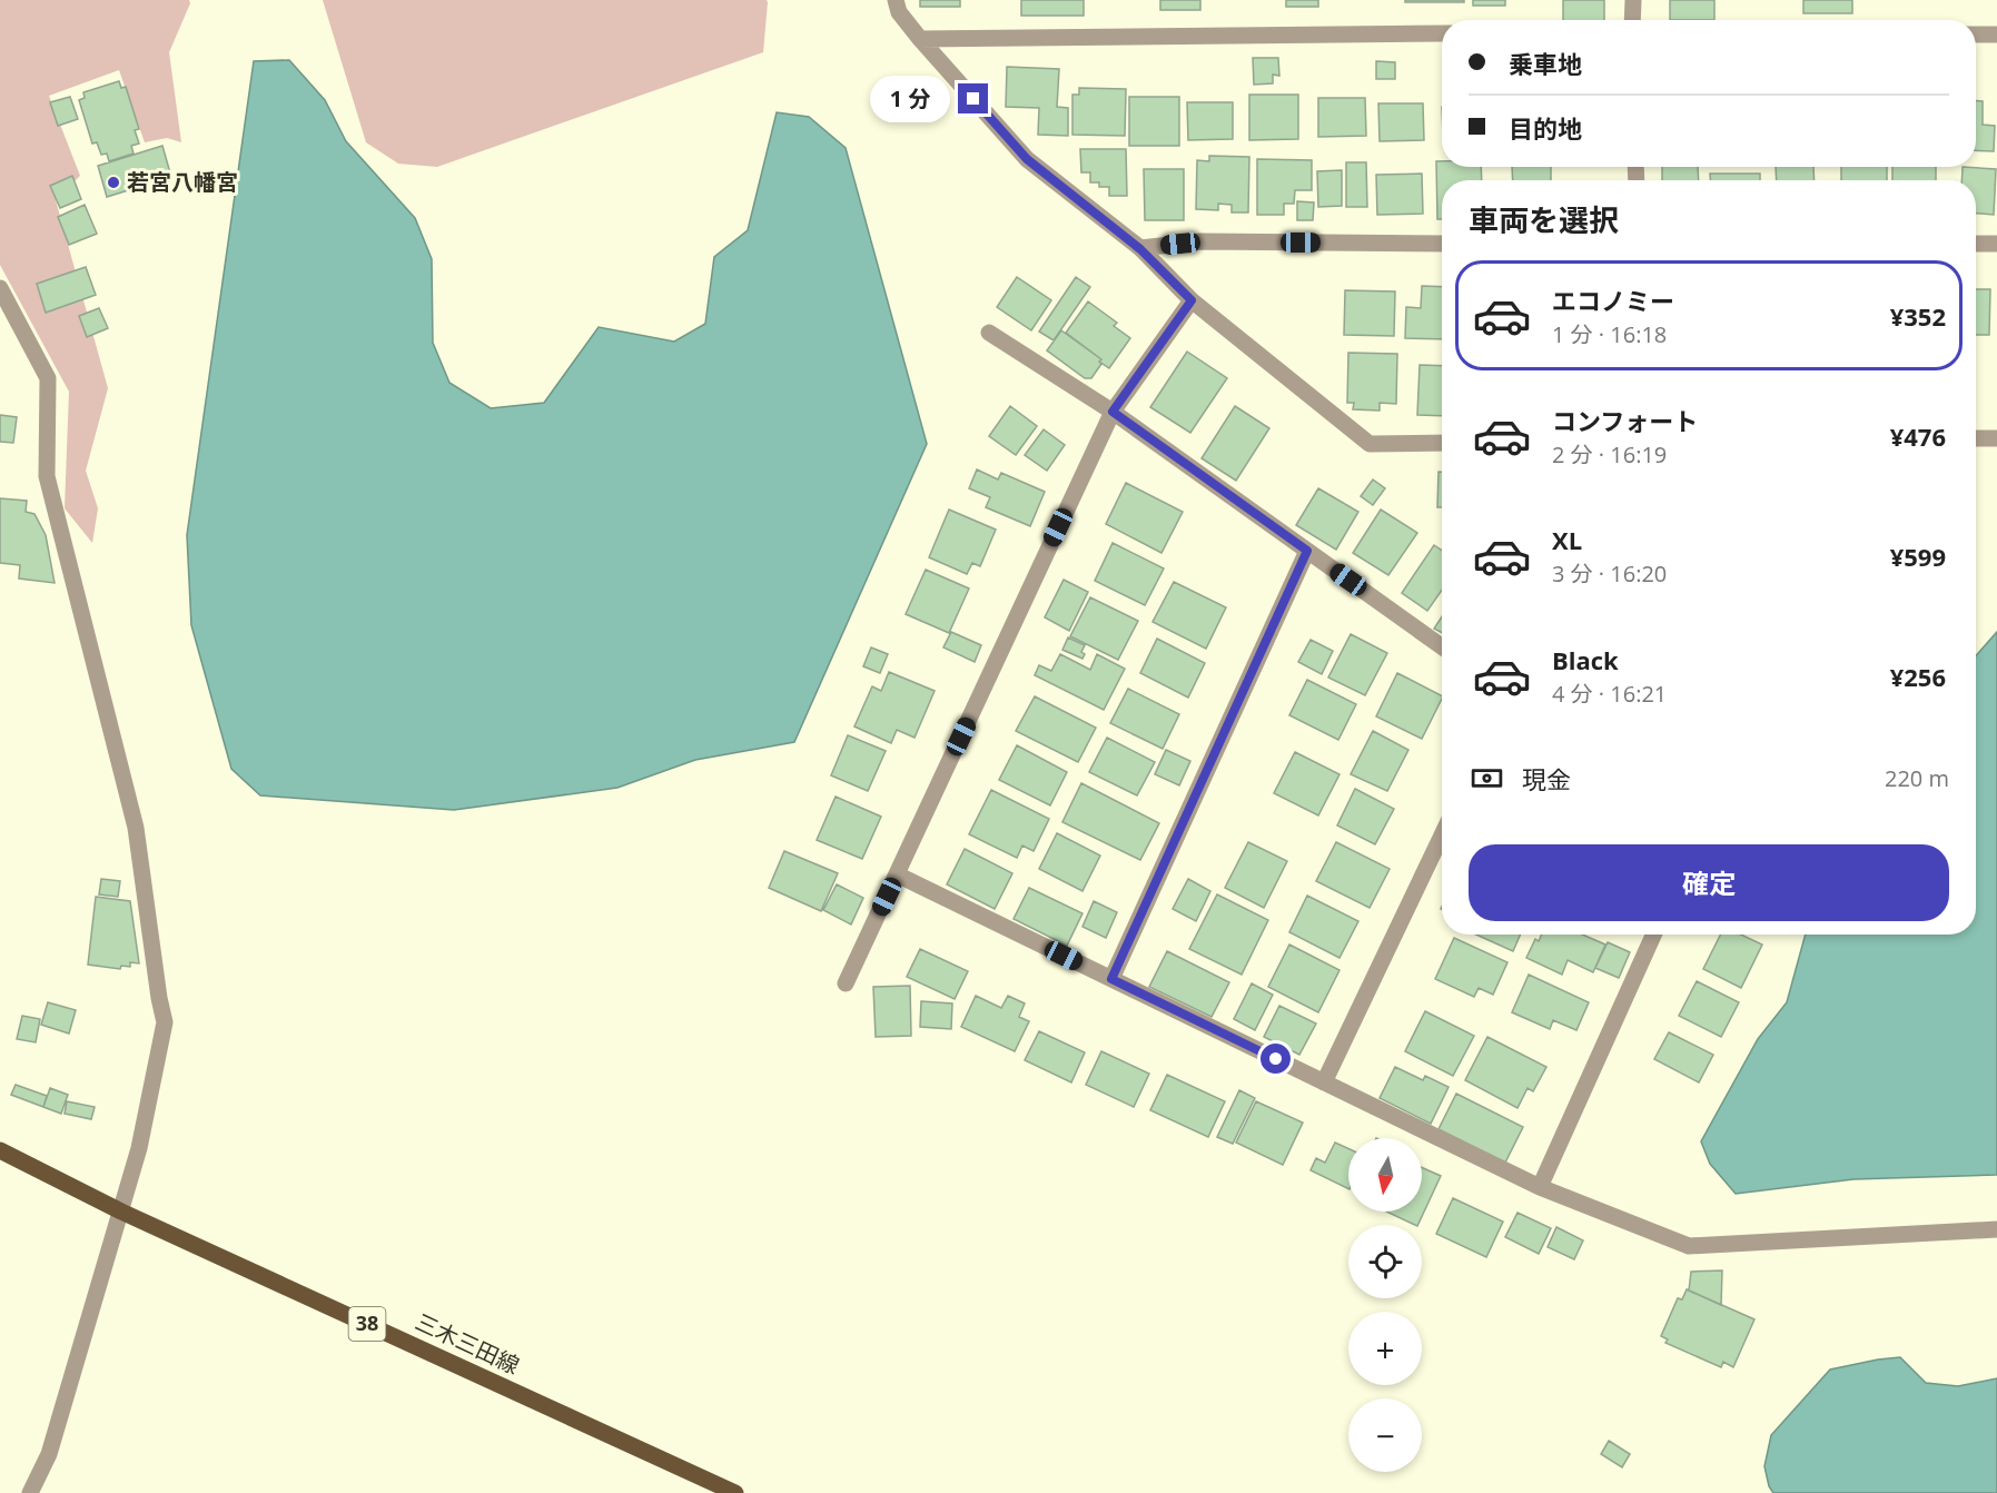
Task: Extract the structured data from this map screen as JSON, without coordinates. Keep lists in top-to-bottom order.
{
  "streets": {
    "main road": ["38", "三木三田線"]
  },
  "places": ["若宮八幡宮"],
  "north": "bottom",
  "page": {
    "banner": ["乗車地", "目的地"],
    "bubble": "1 分",
    "heading": "車両を選択",
    "list": [
      {
        "name": "エコノミー",
        "note": "1 分 · 16:18",
        "value": "¥352"
      },
      {
        "name": "コンフォート",
        "note": "2 分 · 16:19",
        "value": "¥476"
      },
      {
        "name": "XL",
        "note": "3 分 · 16:20",
        "value": "¥599"
      },
      {
        "name": "Black",
        "note": "4 分 · 16:21",
        "value": "¥256"
      }
    ],
    "pay": ["現金", "220 m"],
    "buttons": "確定",
    "map_buttons": ["+", "−"]
  }
}
